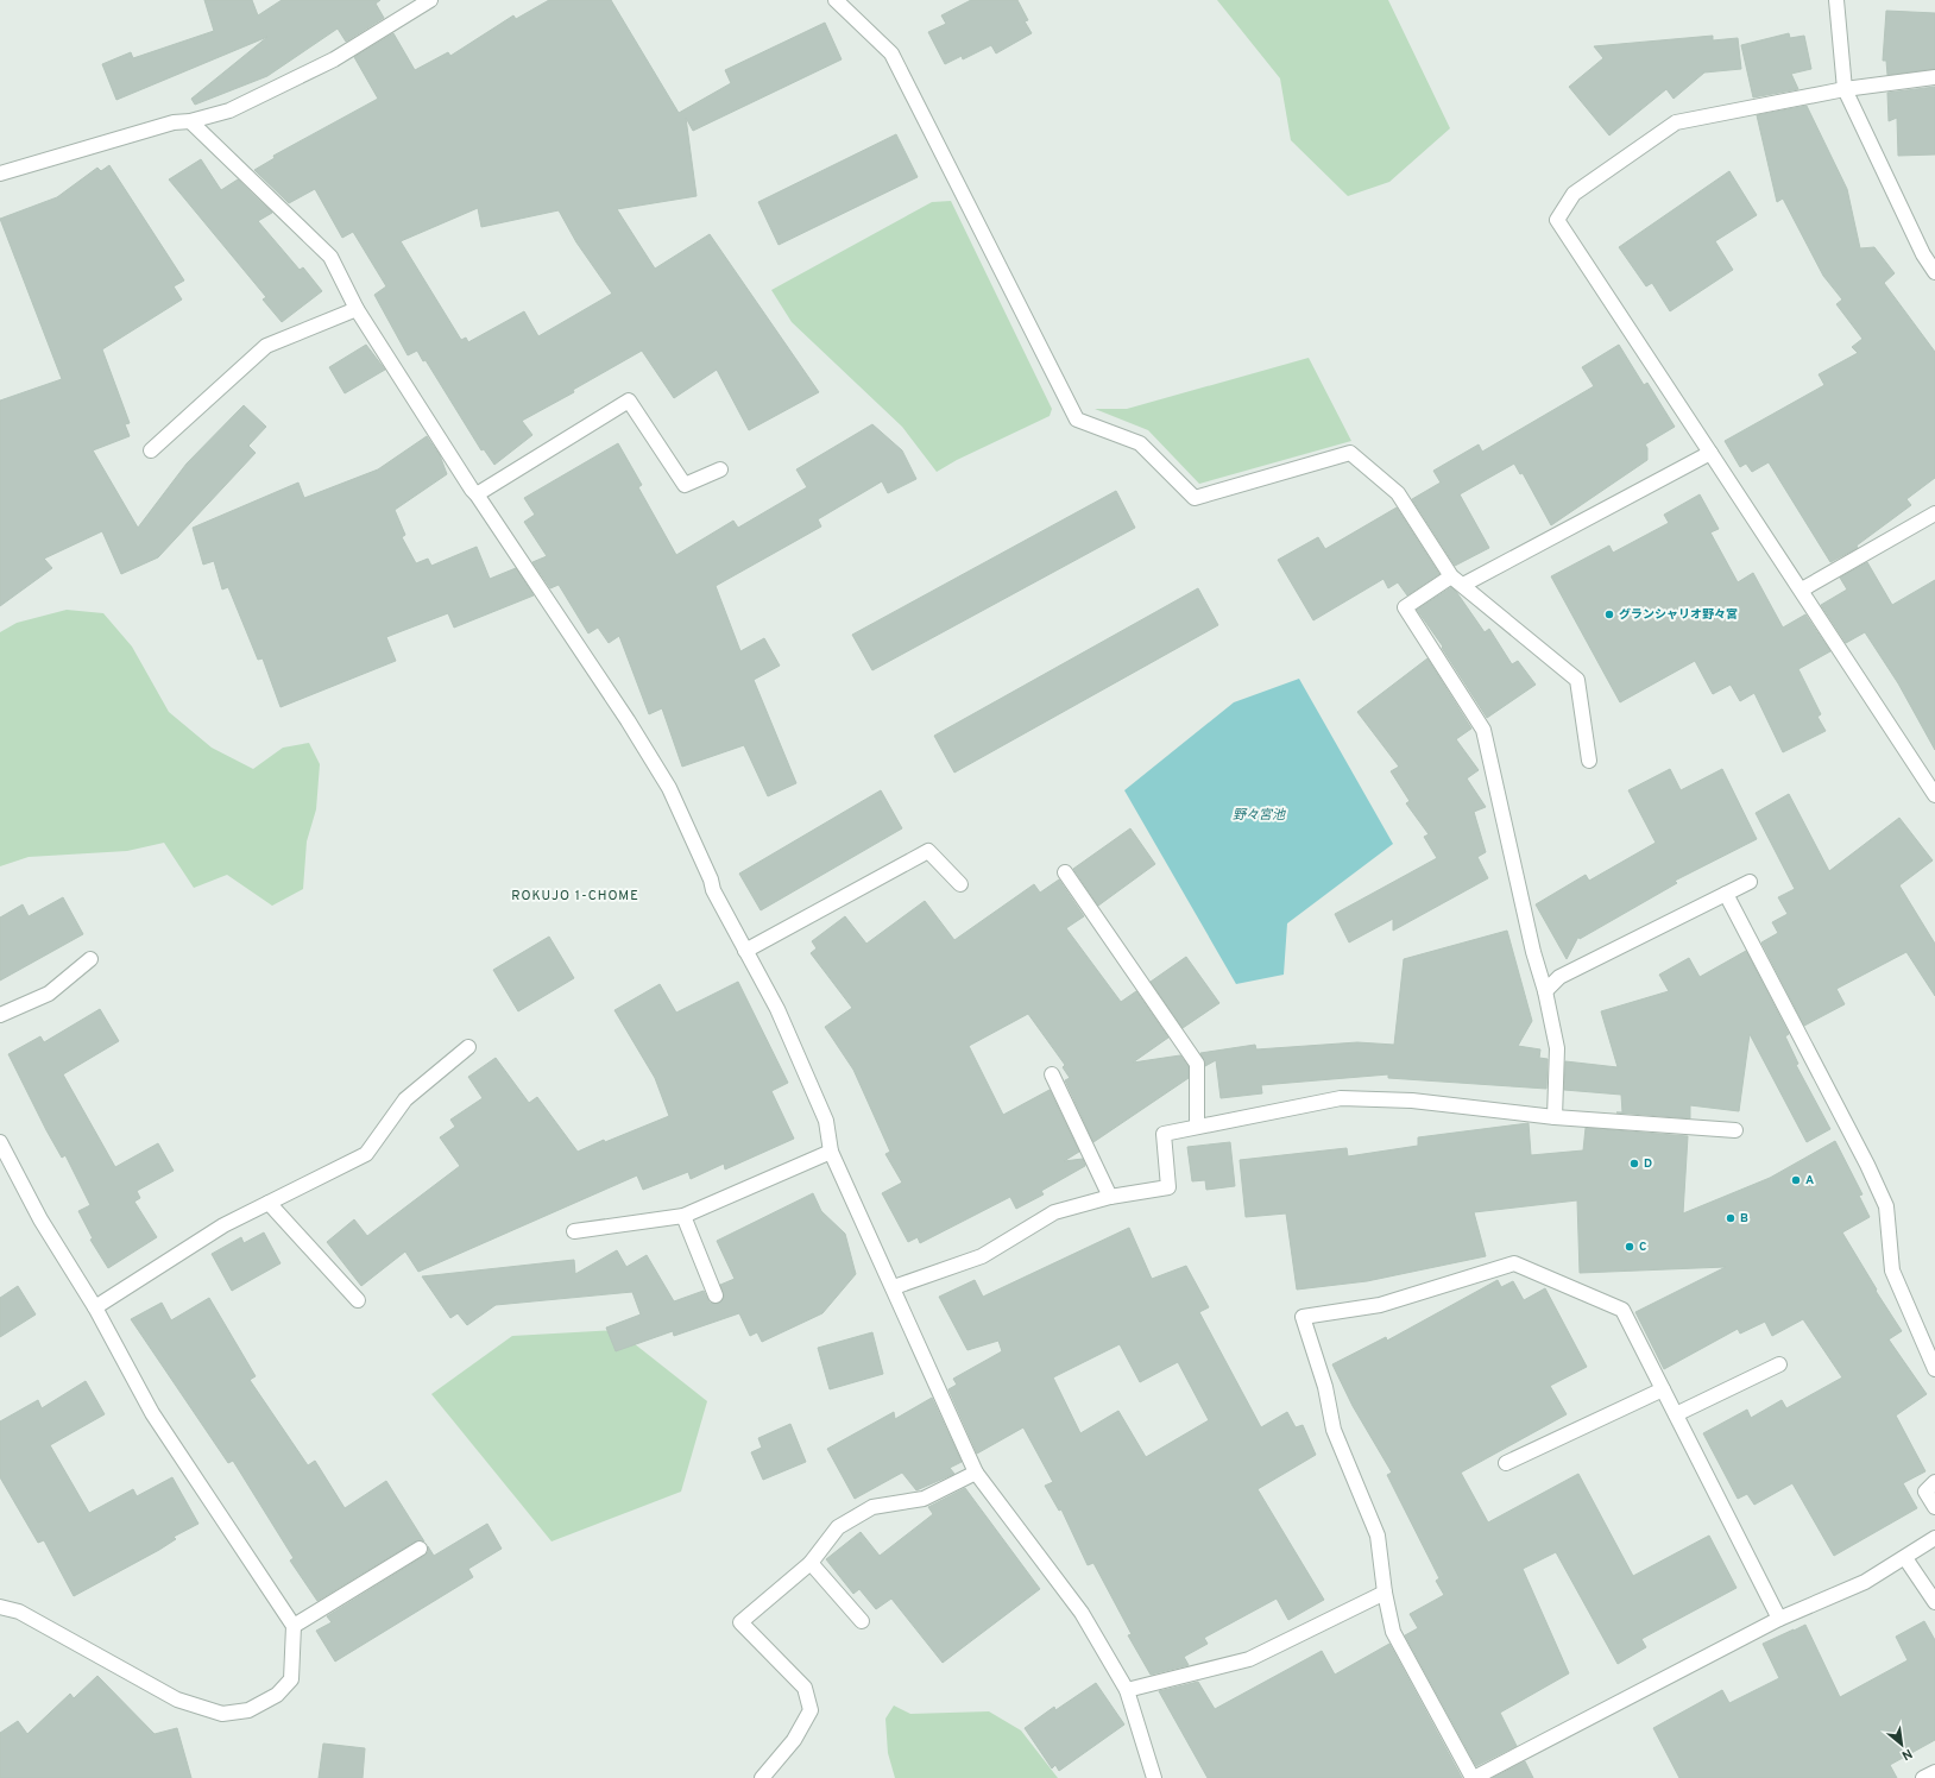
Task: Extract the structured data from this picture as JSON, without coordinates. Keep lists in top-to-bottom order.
{
  "districts": ["ROKUJO 1-CHOME"],
  "water": ["野々宮池"],
  "places": [
    "グランシャリオ野々宮",
    "D",
    "A",
    "B",
    "C"
  ],
  "north": "bottom right"
}
